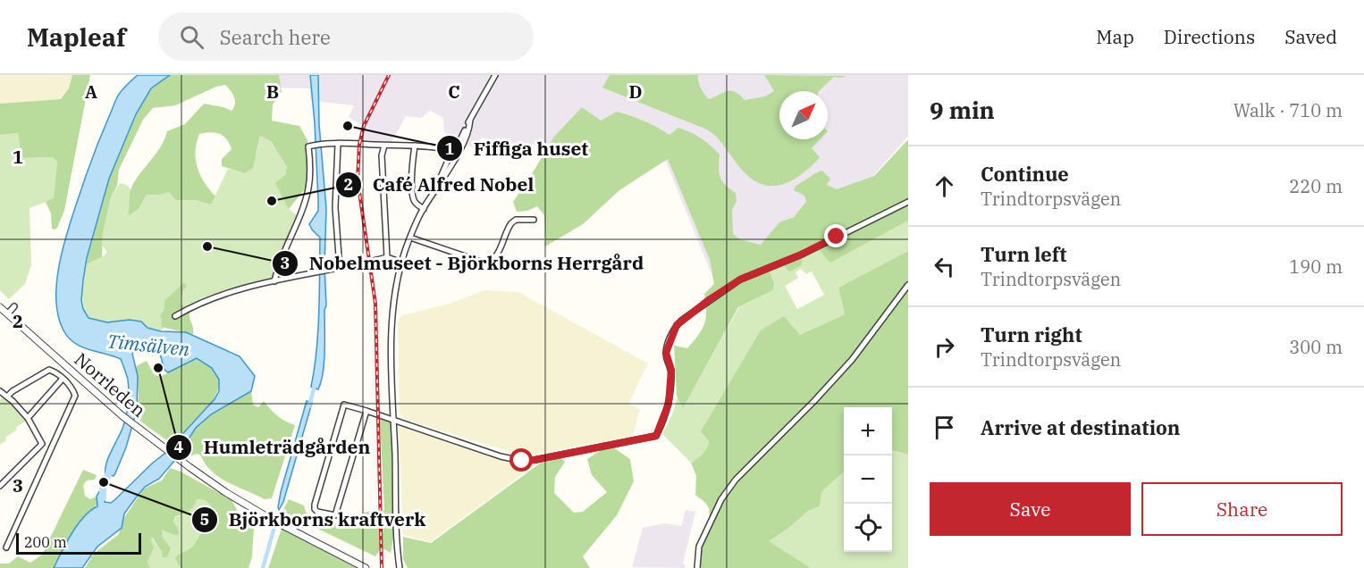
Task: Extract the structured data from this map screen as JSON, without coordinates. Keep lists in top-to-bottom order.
{
  "streets": {
    "street": ["Norrleden"]
  },
  "water": ["Timsälven"],
  "places": [
    "Fiffiga huset",
    "Café Alfred Nobel",
    "Nobelmuseet - Björkborns Herrgård",
    "Humleträdgården",
    "Björkborns kraftverk"
  ],
  "scale_bar": "200 m",
  "north": "top right",
  "page": {
    "header": "Mapleaf",
    "search": "Search here",
    "nav": ["Map", "Directions", "Saved"],
    "heading": ["9 min", "Walk · 710 m"],
    "list": [
      ["Continue", "Trindtorpsvägen", "220 m"],
      ["Turn left", "Trindtorpsvägen", "190 m"],
      ["Turn right", "Trindtorpsvägen", "300 m"],
      "Arrive at destination"
    ],
    "map_buttons": ["+", "−"],
    "buttons": ["Save", "Share"],
    "scale": "200 m"
  },
  "grid": {
    "columns": [
      "A",
      "B",
      "C",
      "D"
    ],
    "rows": ["1", "2", "3"]
  }
}
